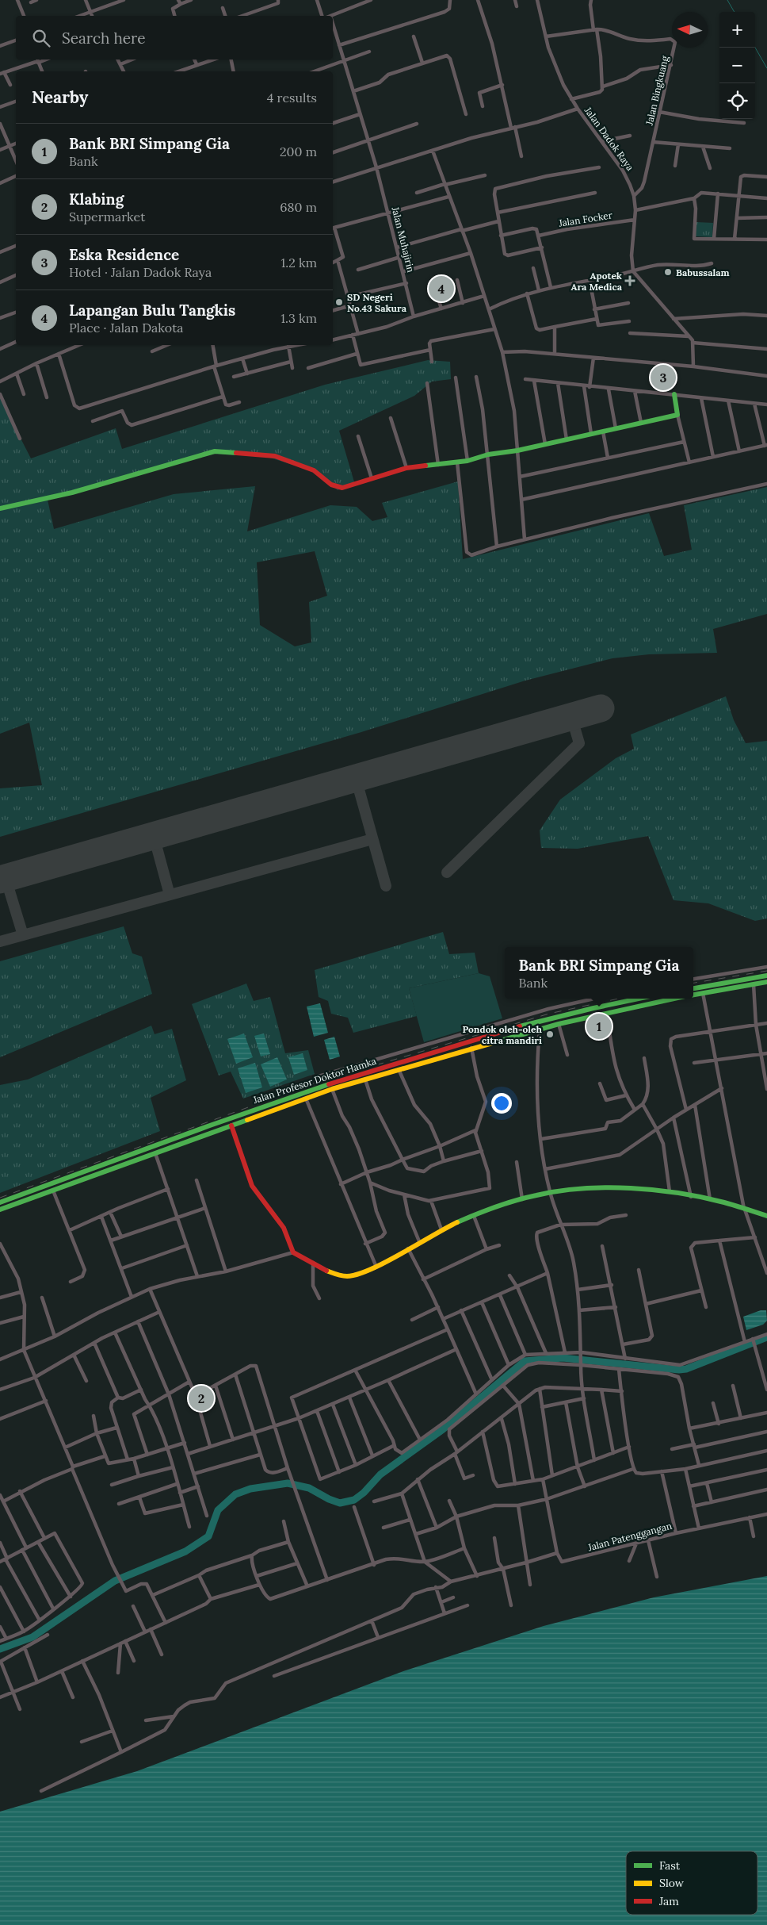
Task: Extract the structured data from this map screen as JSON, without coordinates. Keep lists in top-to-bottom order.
{
  "streets": {
    "main road": ["Jalan Profesor Doktor Hamka"],
    "street": [
      "Jalan Bingkuang",
      "Jalan Dadok Raya",
      "Jalan Focker",
      "Jalan Muhajirin",
      "Jalan Patenggangan"
    ]
  },
  "crossings": [
    ["Jalan Bingkuang", "Jalan Dadok Raya"],
    ["Jalan Dadok Raya", "Jalan Focker"]
  ],
  "places": {
    "other": ["Babussalam", "SD Negeri No.43 Sakura", "Pondok oleh-oleh citra mandiri"],
    "health": ["Apotek Ara Medica"]
  },
  "legend": ["Fast", "Slow", "Jam"],
  "north": "left",
  "page": {
    "map_buttons": ["+", "−"],
    "search": "Search here",
    "heading": ["Nearby", "4 results"],
    "list": [
      {
        "mark": "1",
        "name": "Bank BRI Simpang Gia",
        "note": "Bank",
        "value": "200 m"
      },
      {
        "mark": "2",
        "name": "Klabing",
        "note": "Supermarket",
        "value": "680 m"
      },
      {
        "mark": "3",
        "name": "Eska Residence",
        "note": "Hotel · Jalan Dadok Raya",
        "value": "1.2 km"
      },
      {
        "mark": "4",
        "name": "Lapangan Bulu Tangkis",
        "note": "Place · Jalan Dakota",
        "value": "1.3 km"
      }
    ],
    "pins": [
      "4",
      "3",
      "1",
      "2"
    ],
    "popup": ["Bank BRI Simpang Gia", "Bank"]
  }
}
